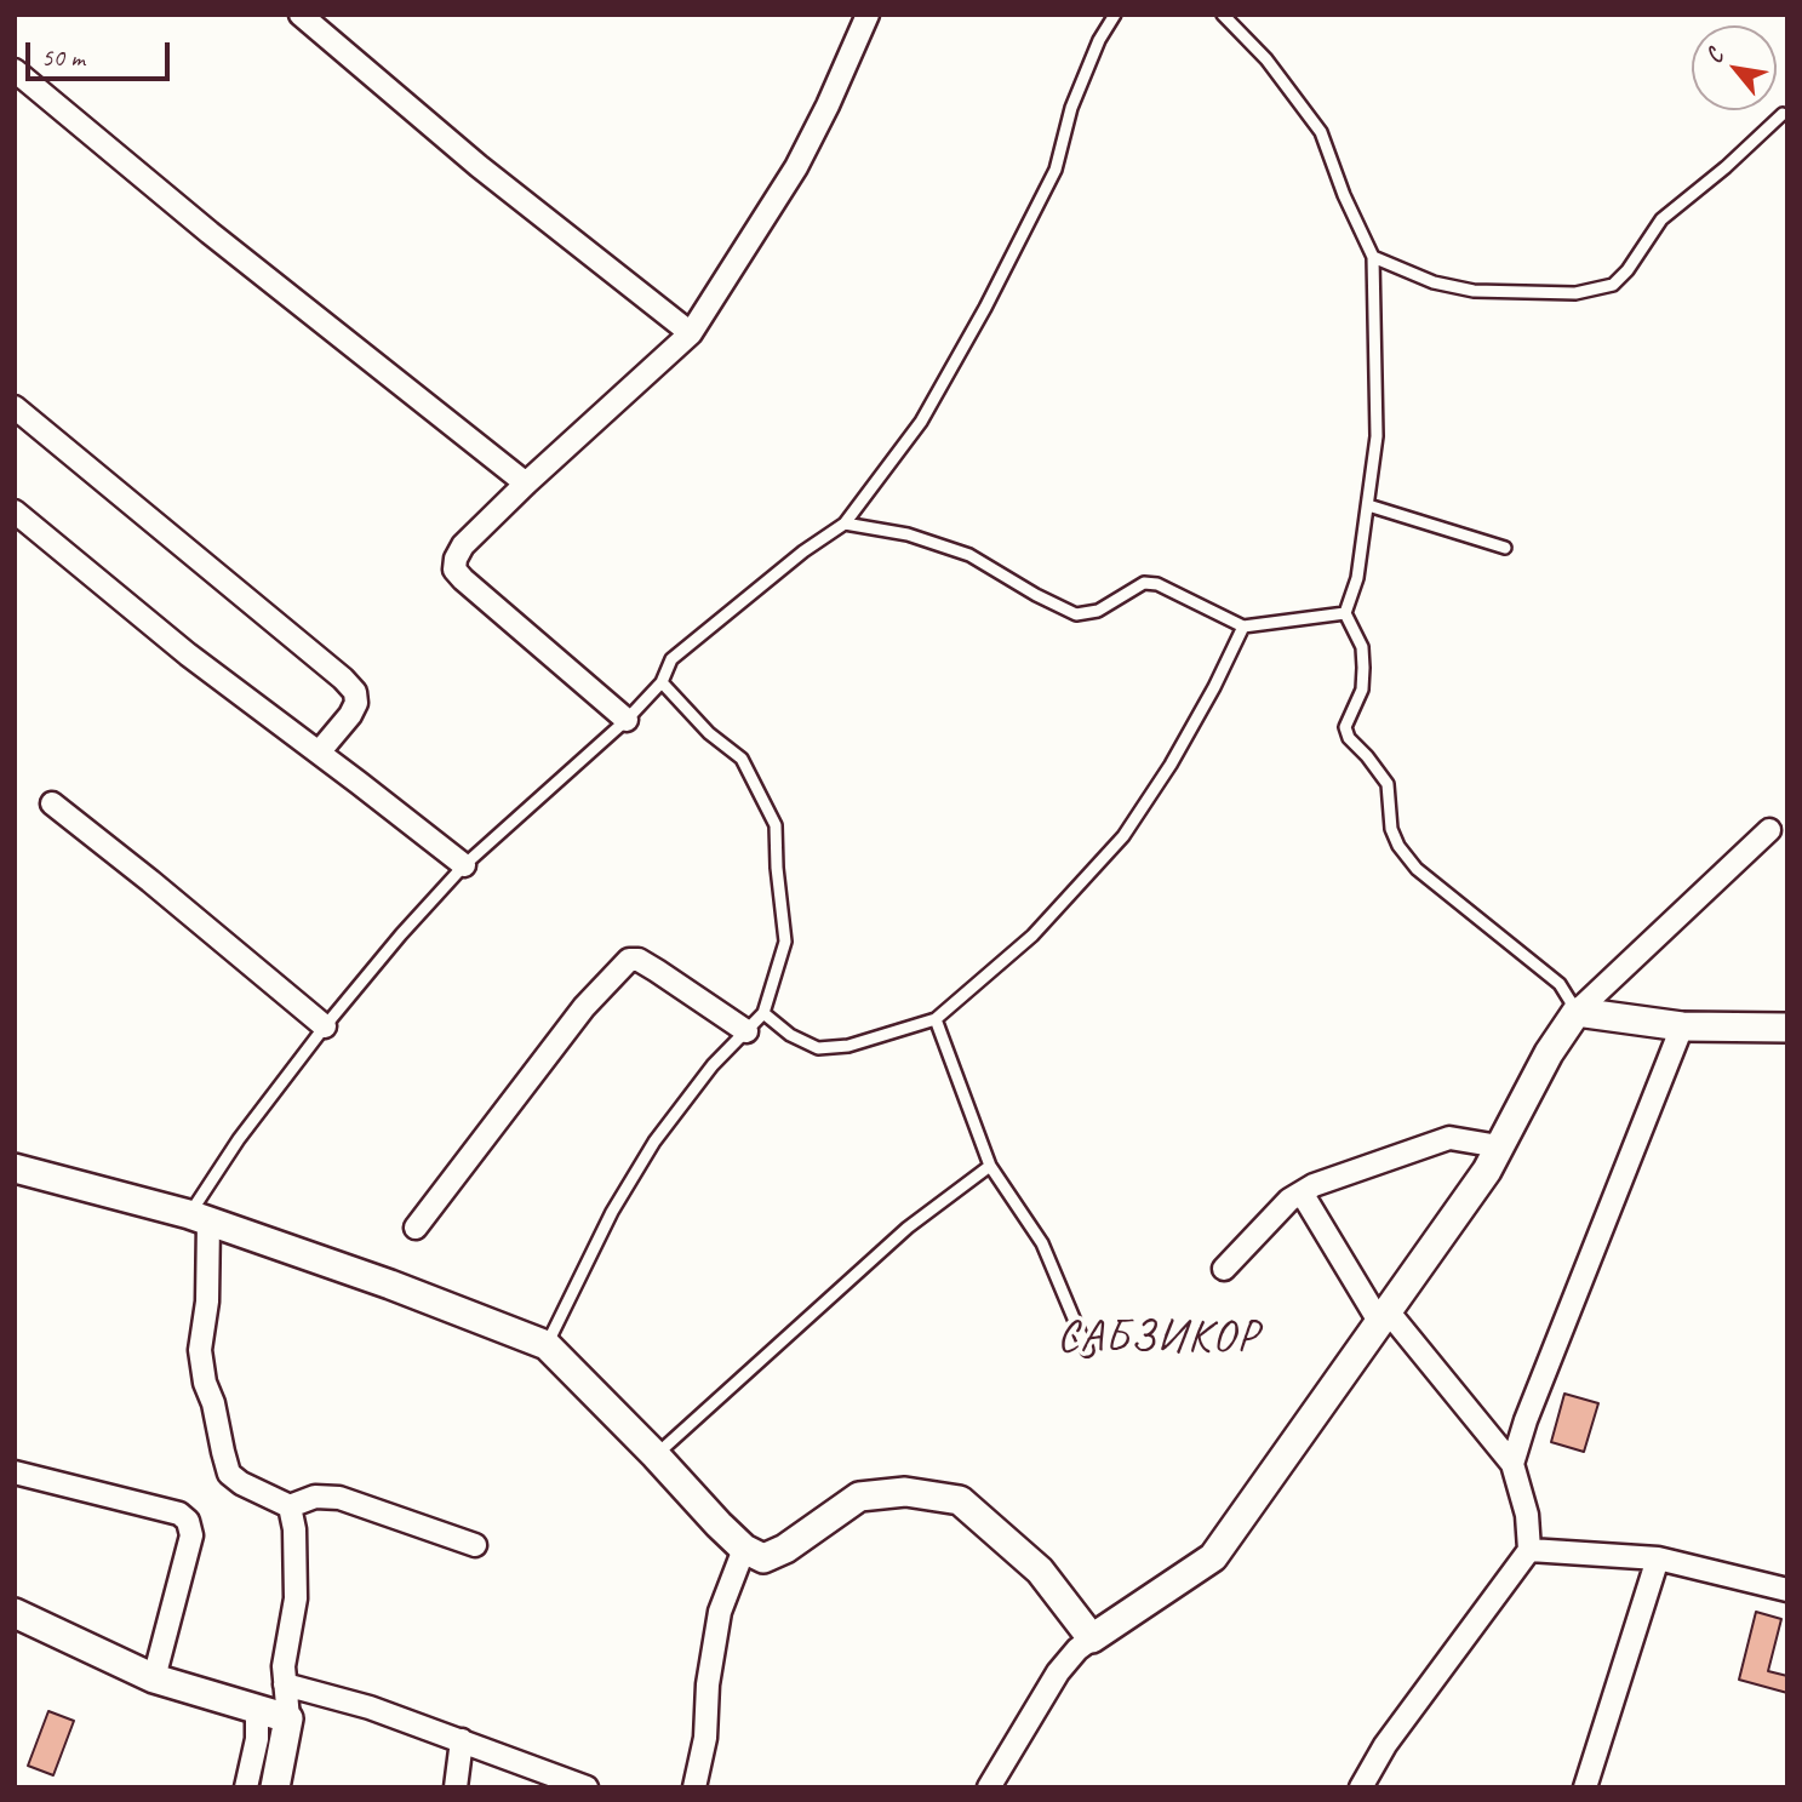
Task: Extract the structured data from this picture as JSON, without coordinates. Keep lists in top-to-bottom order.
{
  "districts": ["САБЗИКОР"],
  "scale_bar": "50 m",
  "north": "top left"
}
